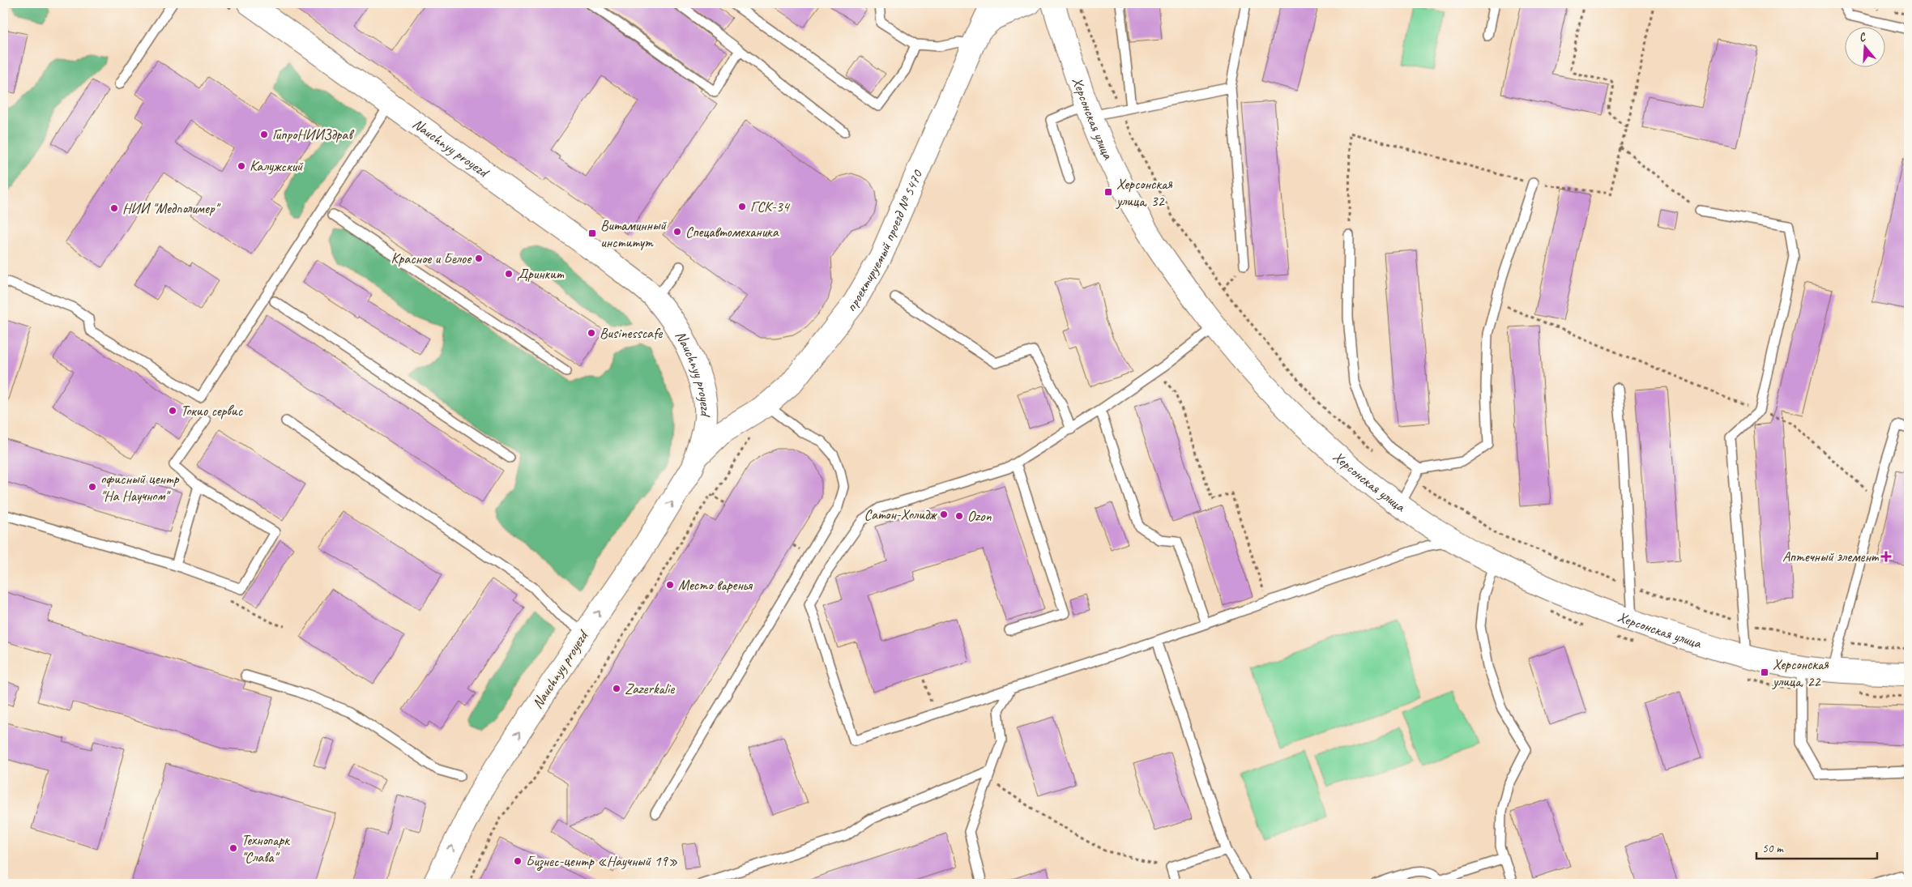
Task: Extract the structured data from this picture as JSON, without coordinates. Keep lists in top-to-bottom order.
{
  "streets": {
    "street": ["Херсонская улица", "Nauchnyy proyezd", "проектируемый проезд № 5470"]
  },
  "crossings": [
    ["Nauchnyy proyezd", "проектируемый проезд № 5470"]
  ],
  "one_way": ["Nauchnyy proyezd"],
  "places": {
    "other": [
      "ГипроНИИЗдрав",
      "Калужский",
      "ГСК-34",
      "НИИ \"Медполимер\"",
      "Спецавтомеханика",
      "Красное и Белое",
      "Дринкит",
      "Businesscafe",
      "Токио сервис",
      "офисный центр \"На Научном\"",
      "Сатон-Холидж",
      "Ozon",
      "Место варенья",
      "Zazerkalie",
      "Технопарк \"Слава\"",
      "Бизнес-центр «Научный 19»"
    ],
    "transit": ["Херсонская улица, 32", "Витаминный институт", "Херсонская улица, 22"],
    "health": ["Аптечный элемент"]
  },
  "scale_bar": "50 m",
  "north": "top"
}
